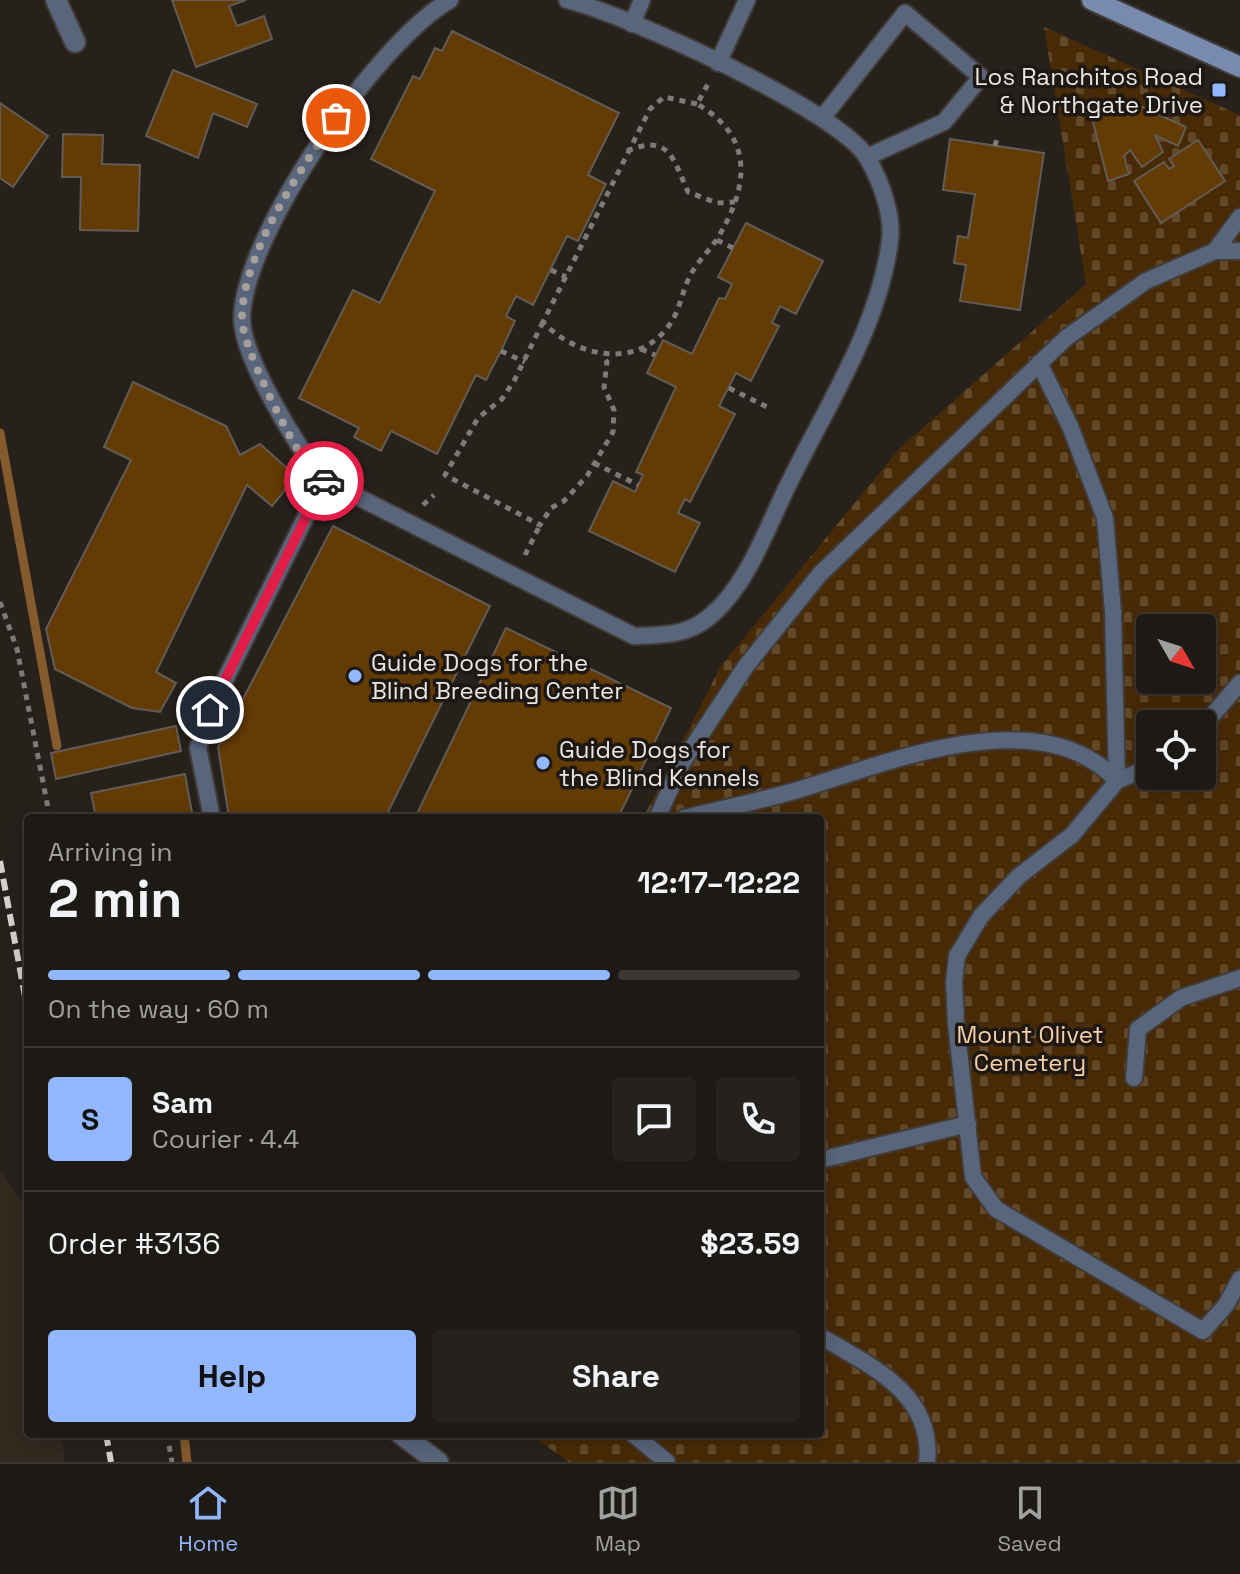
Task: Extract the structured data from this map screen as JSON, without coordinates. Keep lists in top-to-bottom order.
{
  "parks": ["Mount Olivet Cemetery"],
  "places": {
    "transit": ["Los Ranchitos Road & Northgate Drive"],
    "other": ["Guide Dogs for the Blind Breeding Center", "Guide Dogs for the Blind Kennels"]
  },
  "north": "bottom right",
  "page": {
    "heading": ["2 min", "Arriving in", "12:17–12:22"],
    "panel": [
      "Sam",
      "Courier · 4.4",
      "Order #3136",
      "$23.59"
    ],
    "bar": "On the way · 60 m",
    "round": "S",
    "buttons": ["Help", "Share"],
    "tabs": ["Home", "Map", "Saved"]
  }
}
